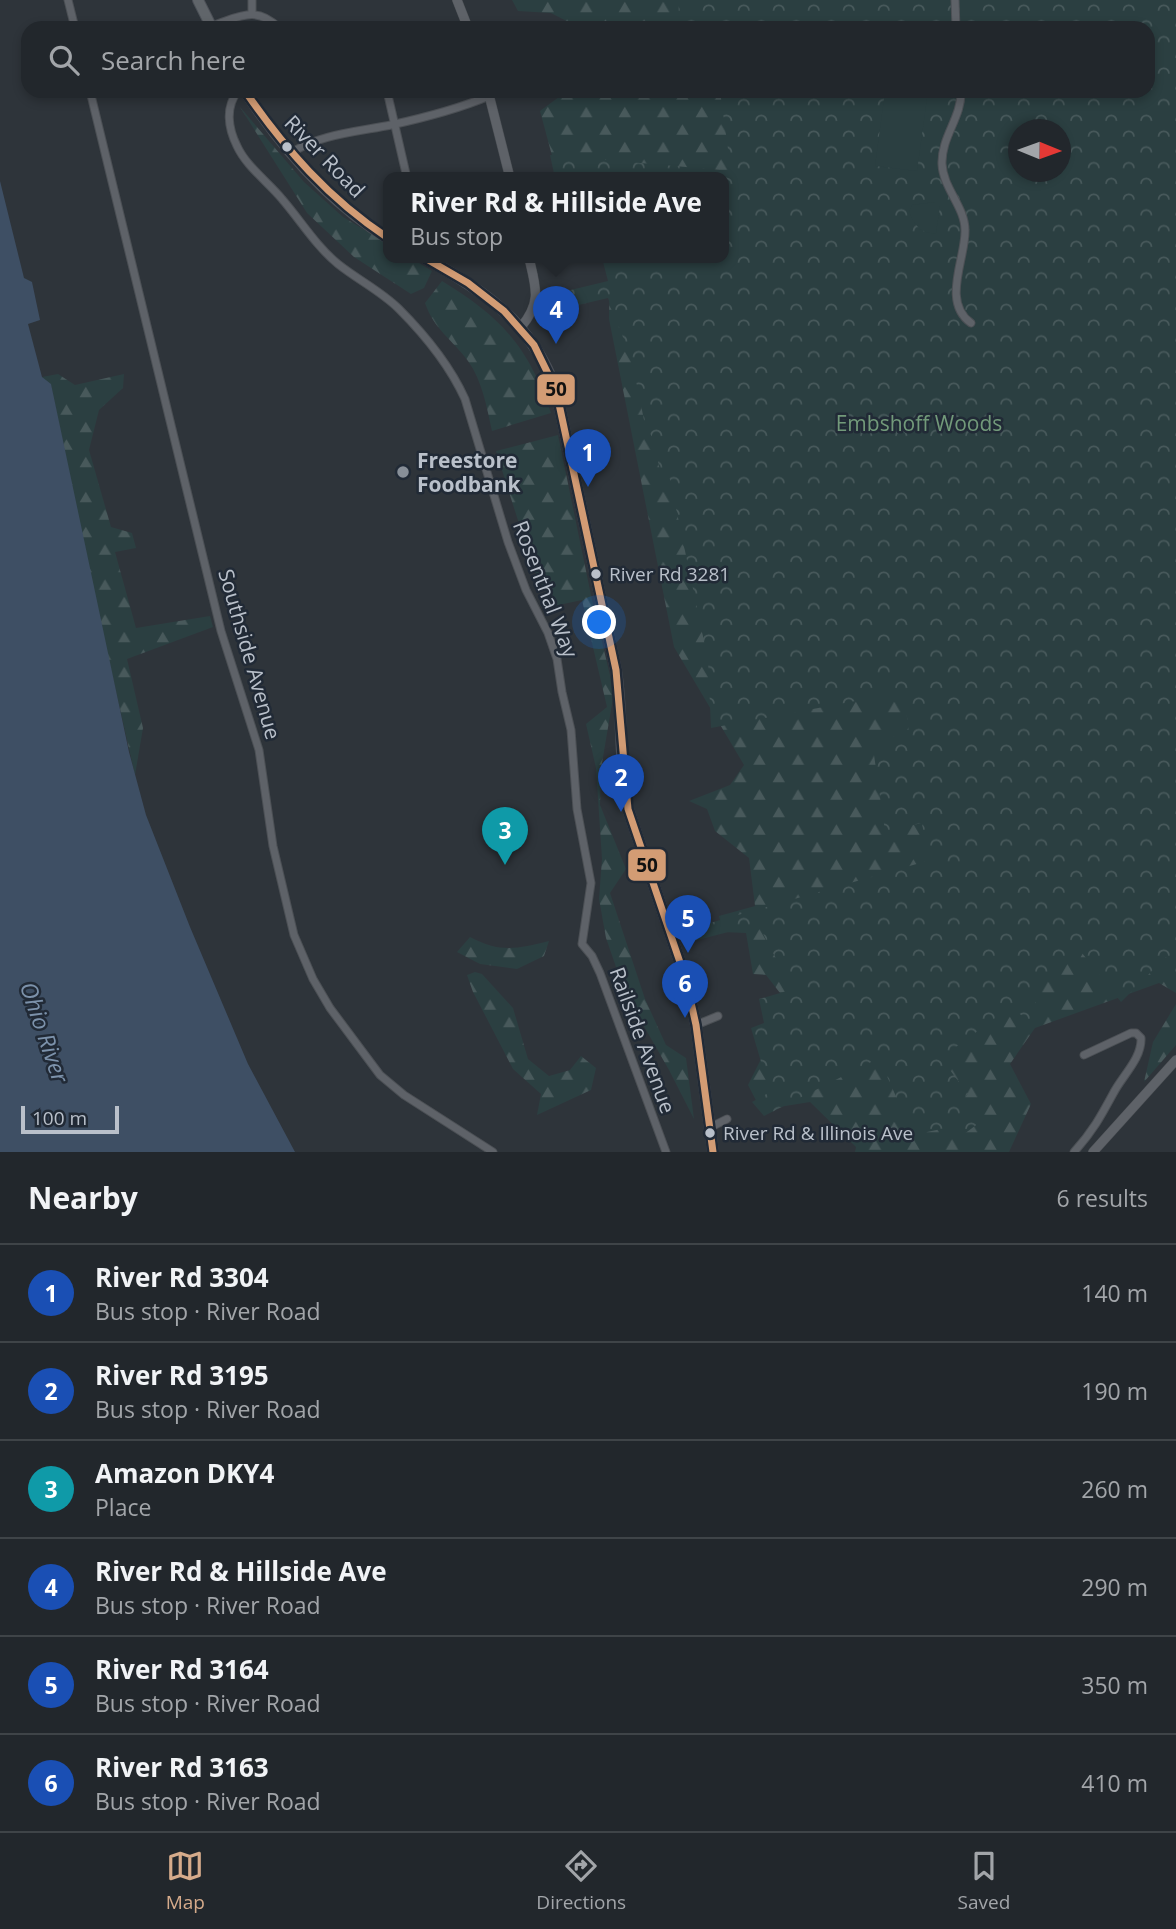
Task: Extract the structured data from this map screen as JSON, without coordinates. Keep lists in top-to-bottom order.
{
  "streets": {
    "main road": ["River Road"],
    "street": ["Rosenthal Way", "Southside Avenue", "Railside Avenue"]
  },
  "crossings": [
    ["Rosenthal Way", "Railside Avenue"]
  ],
  "water": ["Ohio River"],
  "parks": ["Embshoff Woods"],
  "places": ["Freestore Foodbank", "River Rd 3281", "River Rd & Illinois Ave"],
  "lines": ["transit line 50"],
  "scale_bar": "100 m",
  "north": "right",
  "page": {
    "search": "Search here",
    "popup": ["River Rd & Hillside Ave", "Bus stop"],
    "pins": [
      "4",
      "1",
      "2",
      "3",
      "5",
      "6"
    ],
    "scale": "100 m",
    "heading": ["Nearby", "6 results"],
    "list": [
      {
        "mark": "1",
        "name": "River Rd 3304",
        "note": "Bus stop · River Road",
        "value": "140 m"
      },
      {
        "mark": "2",
        "name": "River Rd 3195",
        "note": "Bus stop · River Road",
        "value": "190 m"
      },
      {
        "mark": "3",
        "name": "Amazon DKY4",
        "note": "Place",
        "value": "260 m"
      },
      {
        "mark": "4",
        "name": "River Rd & Hillside Ave",
        "note": "Bus stop · River Road",
        "value": "290 m"
      },
      {
        "mark": "5",
        "name": "River Rd 3164",
        "note": "Bus stop · River Road",
        "value": "350 m"
      },
      {
        "mark": "6",
        "name": "River Rd 3163",
        "note": "Bus stop · River Road",
        "value": "410 m"
      }
    ],
    "nav": ["Map", "Directions", "Saved"]
  }
}
